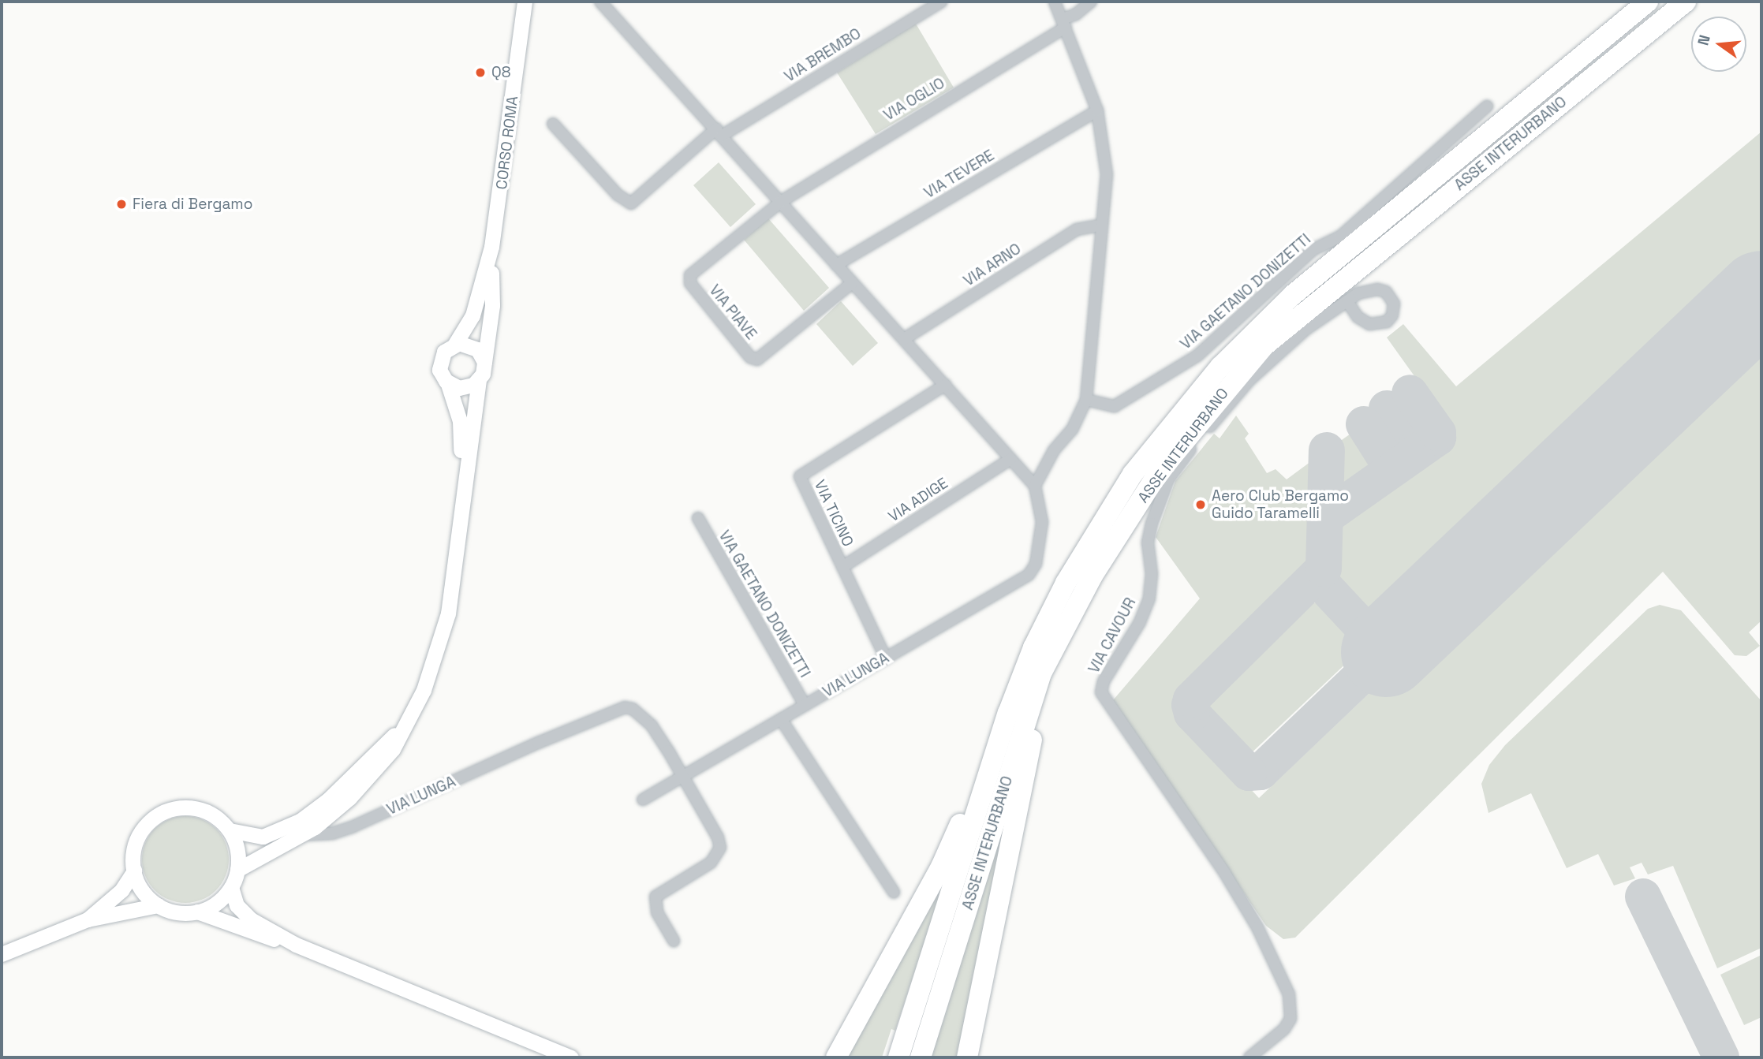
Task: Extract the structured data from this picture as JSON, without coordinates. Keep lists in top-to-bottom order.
{
  "streets": {
    "highway": ["ASSE INTERURBANO"],
    "street": [
      "VIA BREMBO",
      "VIA OGLIO",
      "CORSO ROMA",
      "VIA TEVERE",
      "VIA ARNO",
      "VIA GAETANO DONIZETTI",
      "VIA PIAVE",
      "VIA ADIGE",
      "VIA TICINO",
      "VIA CAVOUR",
      "VIA LUNGA"
    ]
  },
  "crossings": [
    ["VIA OGLIO", "VIA PIAVE"],
    ["CORSO ROMA", "VIA LUNGA"],
    ["VIA GAETANO DONIZETTI", "VIA LUNGA"],
    ["VIA ADIGE", "VIA TICINO"],
    ["VIA TICINO", "VIA LUNGA"]
  ],
  "places": ["Q8", "Fiera di Bergamo", "Aero Club Bergamo Guido Taramelli"],
  "north": "left"
}
